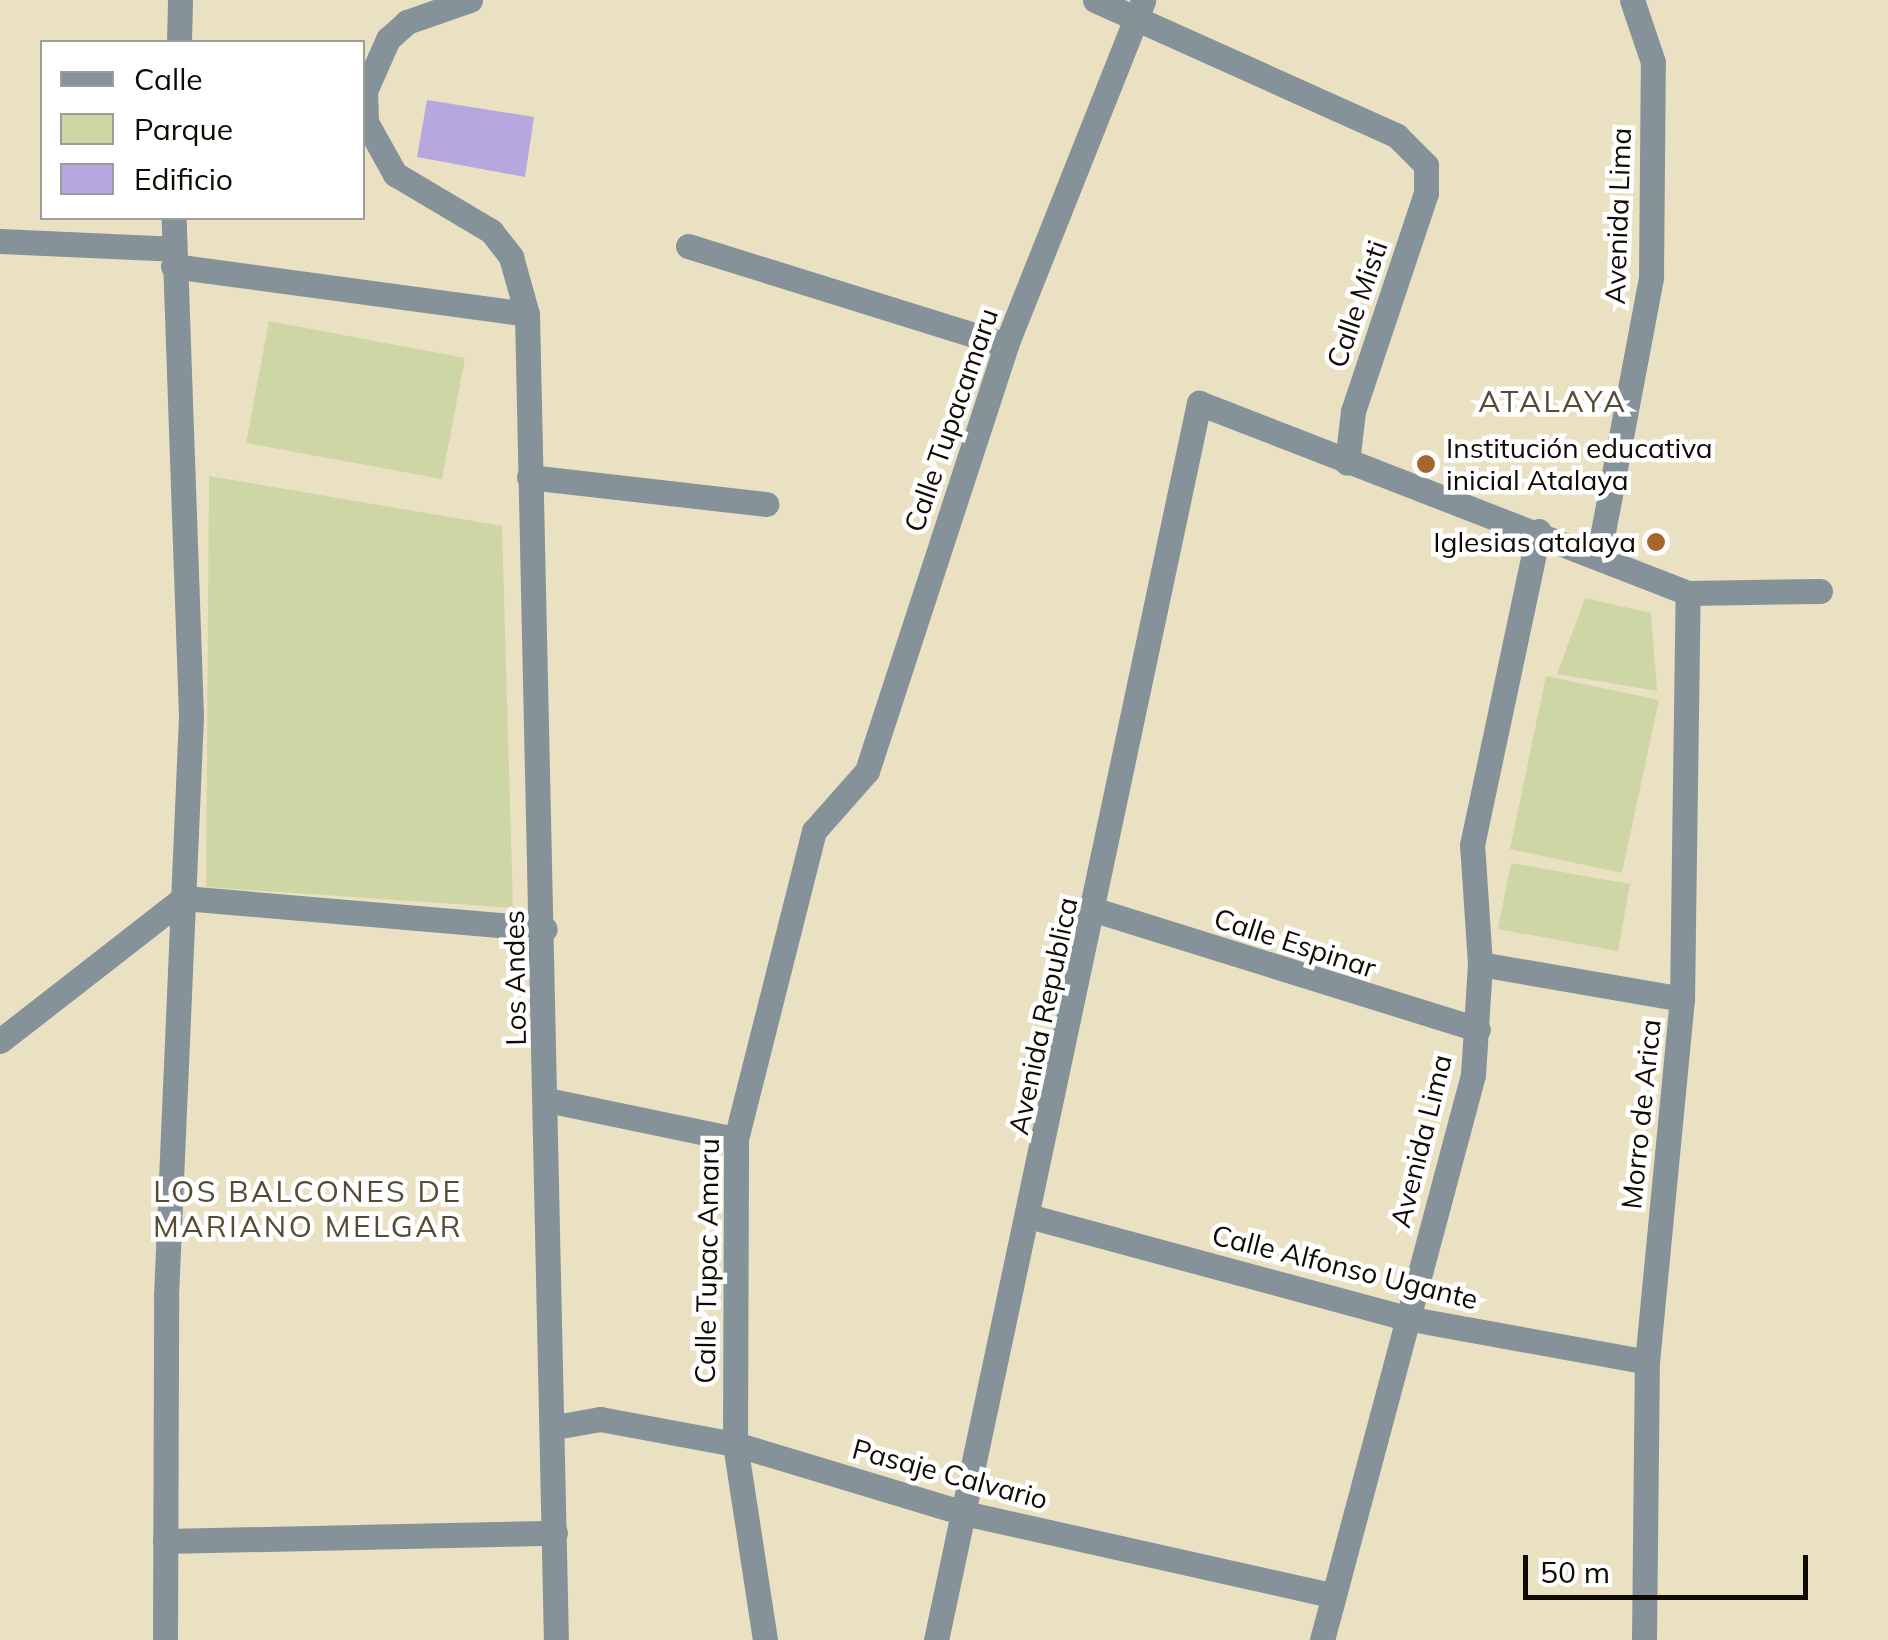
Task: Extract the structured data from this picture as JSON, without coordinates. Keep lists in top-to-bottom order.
{
  "streets": {
    "street": [
      "Avenida Lima",
      "Calle Misti",
      "Calle Tupacamaru",
      "Calle Espinar",
      "Los Andes",
      "Avenida Republica",
      "Morro de Arica",
      "Calle Tupac Amaru",
      "Calle Alfonso Ugante",
      "Pasaje Calvario"
    ]
  },
  "crossings": [
    ["Avenida Lima", "Calle Espinar"],
    ["Avenida Lima", "Calle Alfonso Ugante"],
    ["Avenida Lima", "Pasaje Calvario"],
    ["Calle Misti", "Calle Tupacamaru"],
    ["Calle Misti", "Avenida Republica"],
    ["Calle Tupacamaru", "Calle Tupac Amaru"],
    ["Calle Espinar", "Avenida Republica"],
    ["Los Andes", "Pasaje Calvario"],
    ["Avenida Republica", "Calle Alfonso Ugante"],
    ["Avenida Republica", "Pasaje Calvario"],
    ["Morro de Arica", "Calle Alfonso Ugante"],
    ["Calle Tupac Amaru", "Pasaje Calvario"]
  ],
  "districts": ["ATALAYA", "LOS BALCONES DE MARIANO MELGAR"],
  "places": ["Institución educativa inicial Atalaya", "Iglesias atalaya"],
  "legend": ["Calle", "Parque", "Edificio"],
  "scale_bar": "50 m"
}
